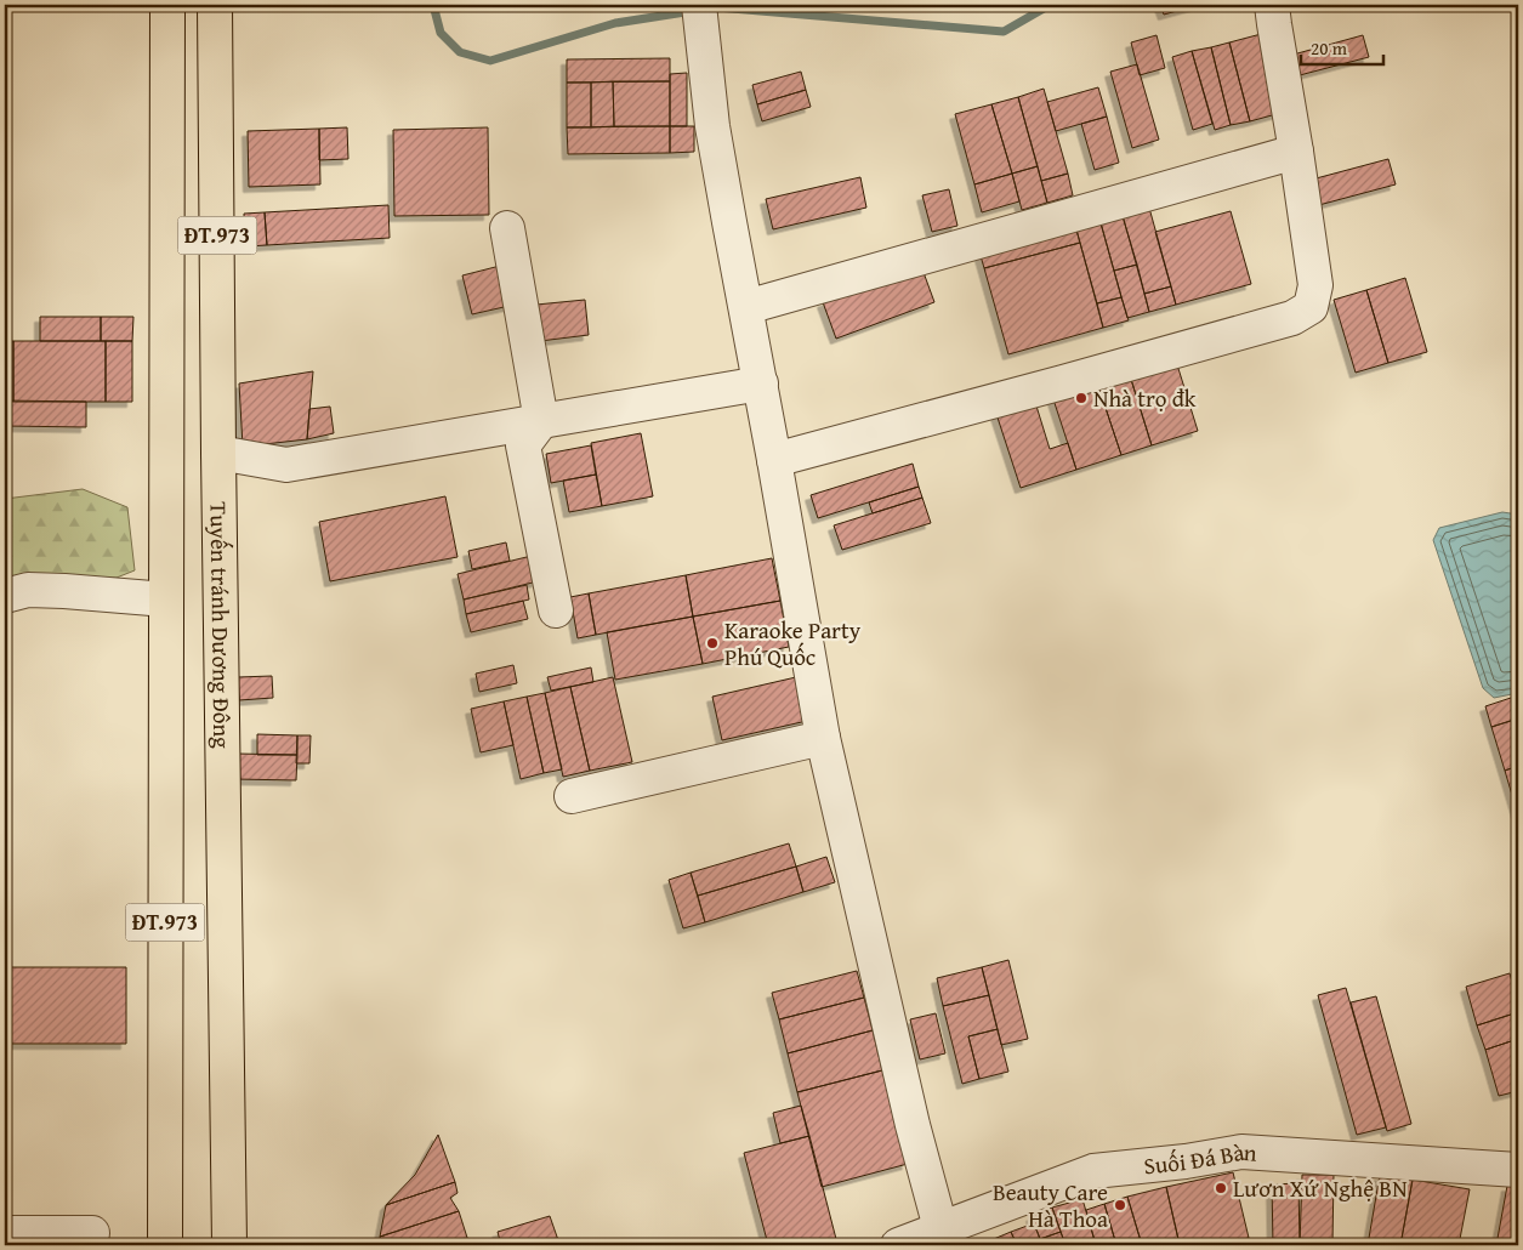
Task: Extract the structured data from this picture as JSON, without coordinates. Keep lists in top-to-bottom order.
{
  "streets": {
    "main road": ["ĐT.973", "Tuyến tránh Dương Đông"],
    "street": ["Suối Đá Bàn"]
  },
  "places": [
    "Nhà trọ đk",
    "Karaoke Party Phú Quốc",
    "Lươn Xứ Nghệ BN",
    "Beauty Care Hà Thoa"
  ],
  "scale_bar": "20 m"
}
